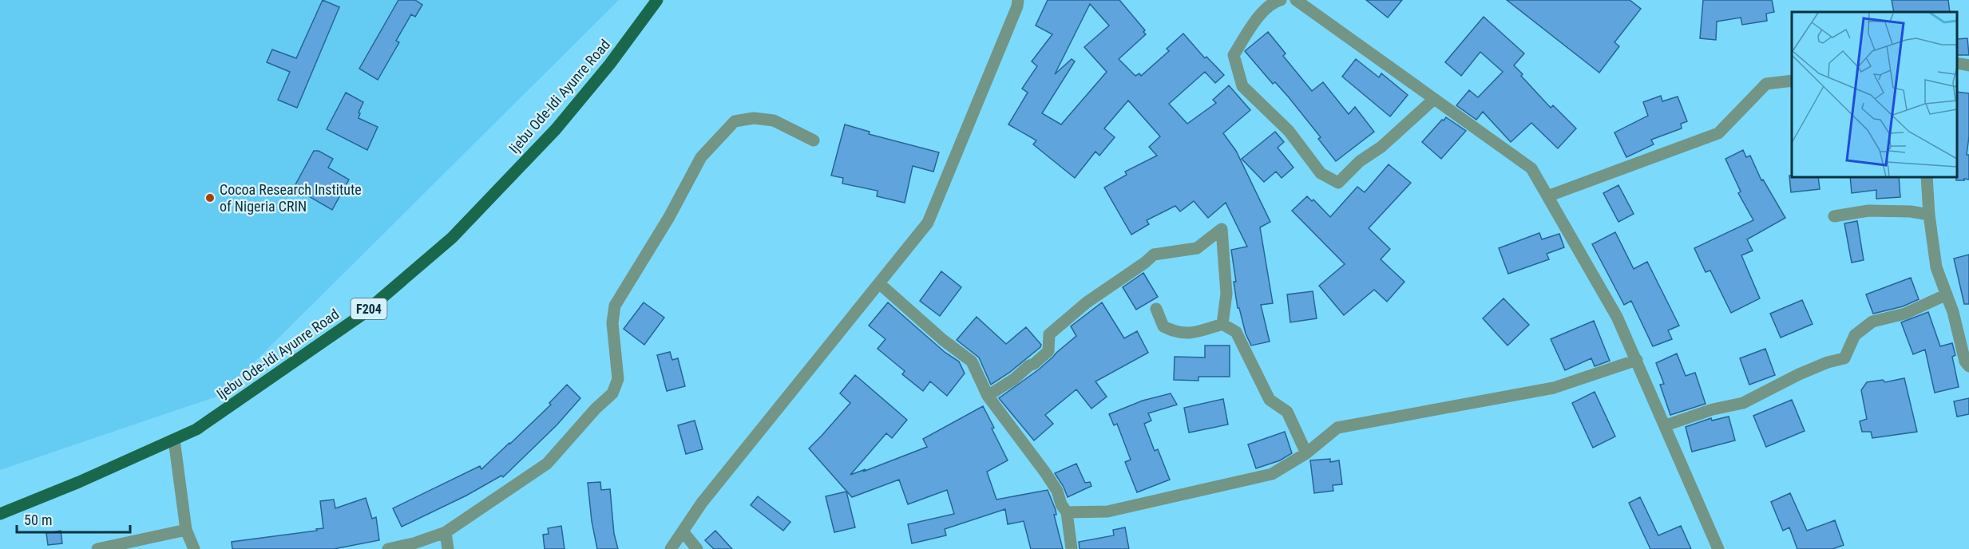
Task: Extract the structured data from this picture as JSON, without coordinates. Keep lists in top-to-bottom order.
{
  "streets": {
    "main road": ["Ijebu Ode-Idi Ayunre Road", "F204"]
  },
  "places": ["Cocoa Research Institute of Nigeria CRIN"],
  "scale_bar": "50 m"
}
